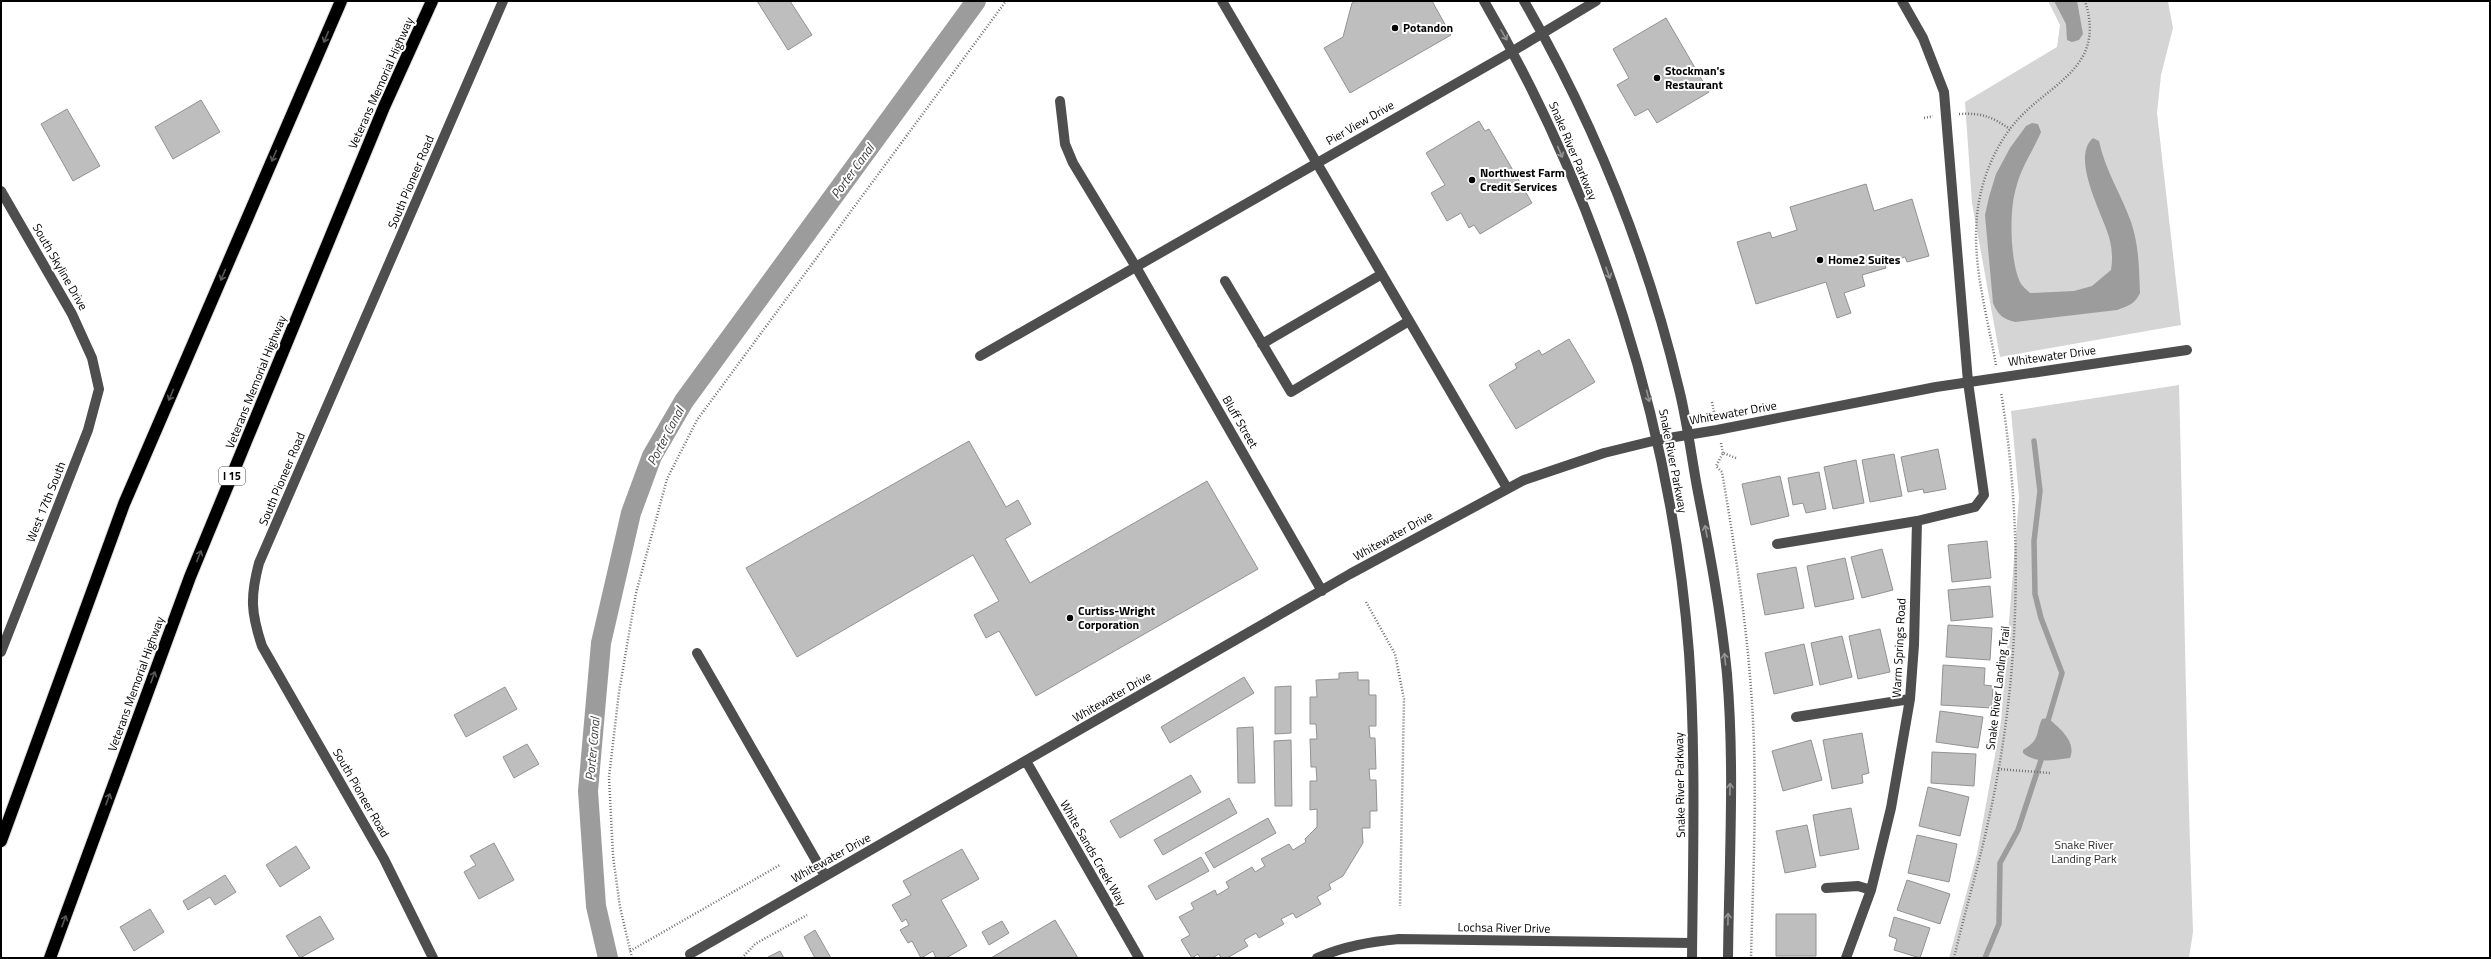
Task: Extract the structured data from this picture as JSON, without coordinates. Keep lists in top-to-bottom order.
{
  "streets": {
    "highway": ["Veterans Memorial Highway", "I 15"],
    "street": [
      "Pier View Drive",
      "Snake River Parkway",
      "South Pioneer Road",
      "South Skyline Drive",
      "Whitewater Drive",
      "Bluff Street",
      "West 17th South",
      "Warm Springs Road",
      "White Sands Creek Way",
      "Lochsa River Drive"
    ],
    "path": ["Snake River Landing Trail"]
  },
  "crossings": [
    ["Pier View Drive", "Snake River Parkway"],
    ["Pier View Drive", "Bluff Street"],
    ["Snake River Parkway", "Whitewater Drive"],
    ["Snake River Parkway", "Lochsa River Drive"],
    ["South Skyline Drive", "West 17th South"],
    ["Whitewater Drive", "Bluff Street"],
    ["Whitewater Drive", "White Sands Creek Way"]
  ],
  "water": ["Porter Canal"],
  "parks": ["Snake River Landing Park"],
  "places": [
    "Potandon",
    "Stockman's Restaurant",
    "Northwest Farm Credit Services",
    "Home2 Suites",
    "Curtiss-Wright Corporation"
  ]
}
